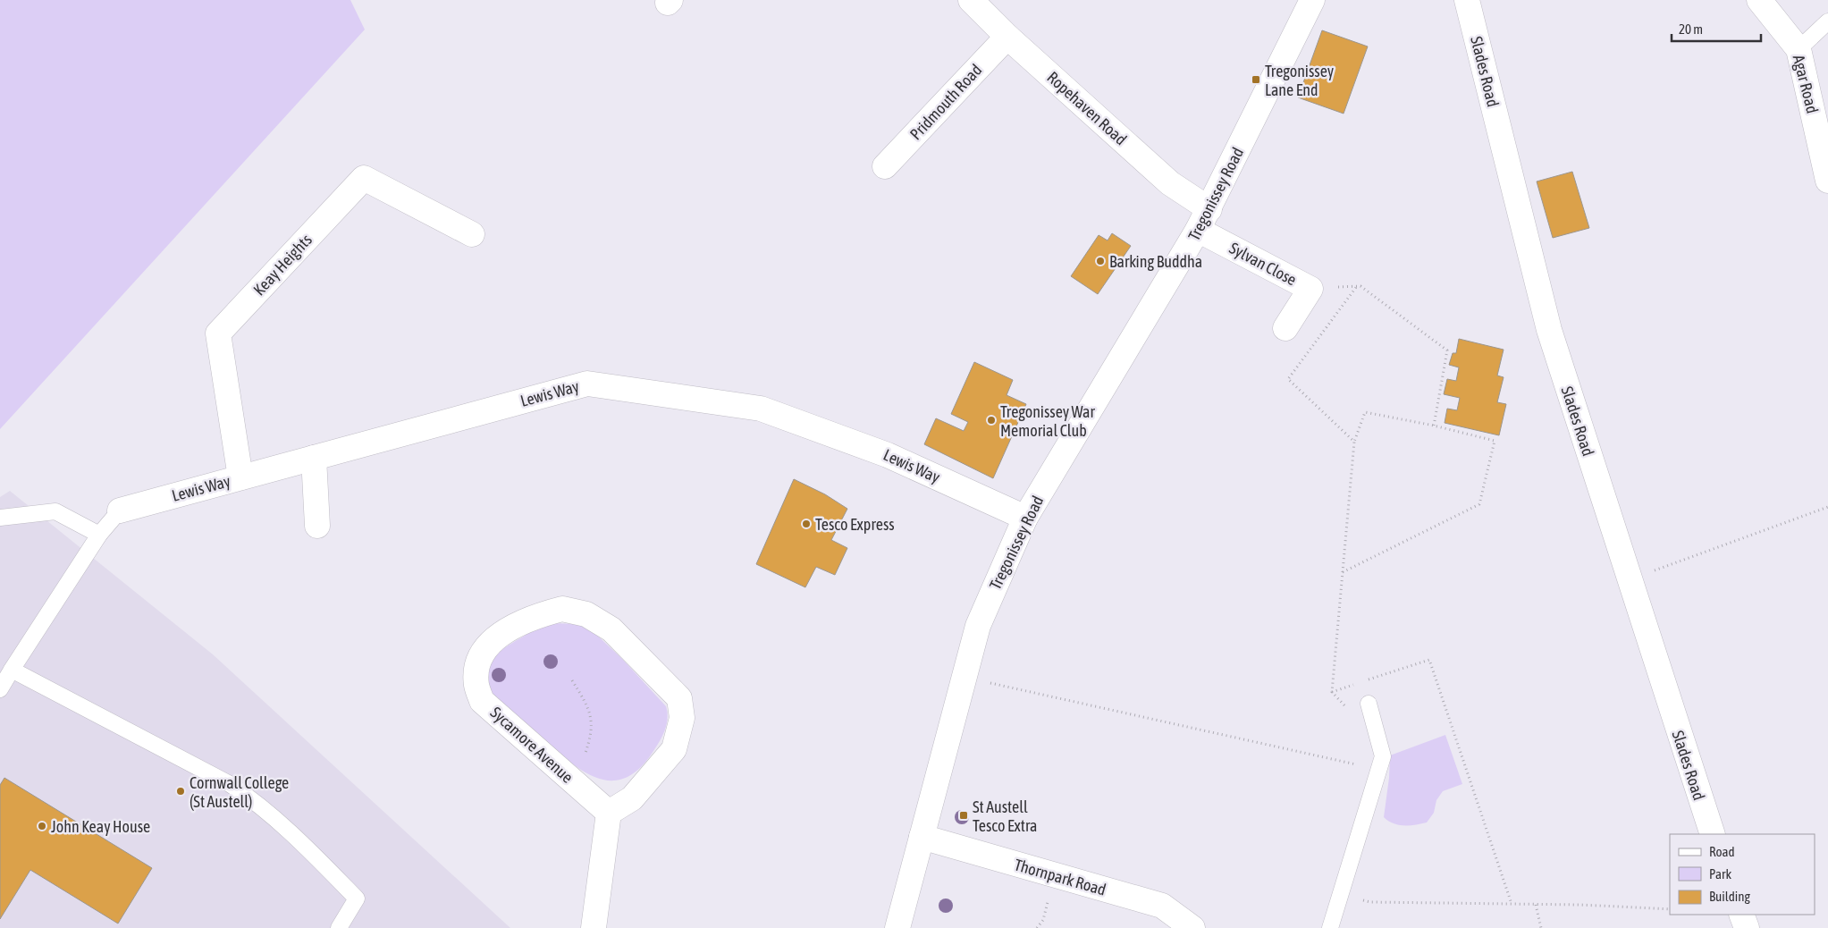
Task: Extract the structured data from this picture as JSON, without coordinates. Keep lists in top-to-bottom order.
{
  "streets": {
    "street": [
      "Slades Road",
      "Agar Road",
      "Pridmouth Road",
      "Ropehaven Road",
      "Tregonissey Road",
      "Sylvan Close",
      "Keay Heights",
      "Lewis Way",
      "Sycamore Avenue",
      "Thornpark Road"
    ]
  },
  "crossings": [
    ["Pridmouth Road", "Ropehaven Road"],
    ["Ropehaven Road", "Tregonissey Road"],
    ["Ropehaven Road", "Sylvan Close"],
    ["Tregonissey Road", "Sylvan Close"],
    ["Tregonissey Road", "Lewis Way"],
    ["Tregonissey Road", "Thornpark Road"],
    ["Keay Heights", "Lewis Way"]
  ],
  "places": {
    "transit": ["Tregonissey Lane End", "St Austell Tesco Extra"],
    "other": [
      "Barking Buddha",
      "Tregonissey War Memorial Club",
      "Tesco Express",
      "Cornwall College (St Austell)",
      "John Keay House"
    ]
  },
  "legend": ["Road", "Park", "Building"],
  "scale_bar": "20 m"
}
